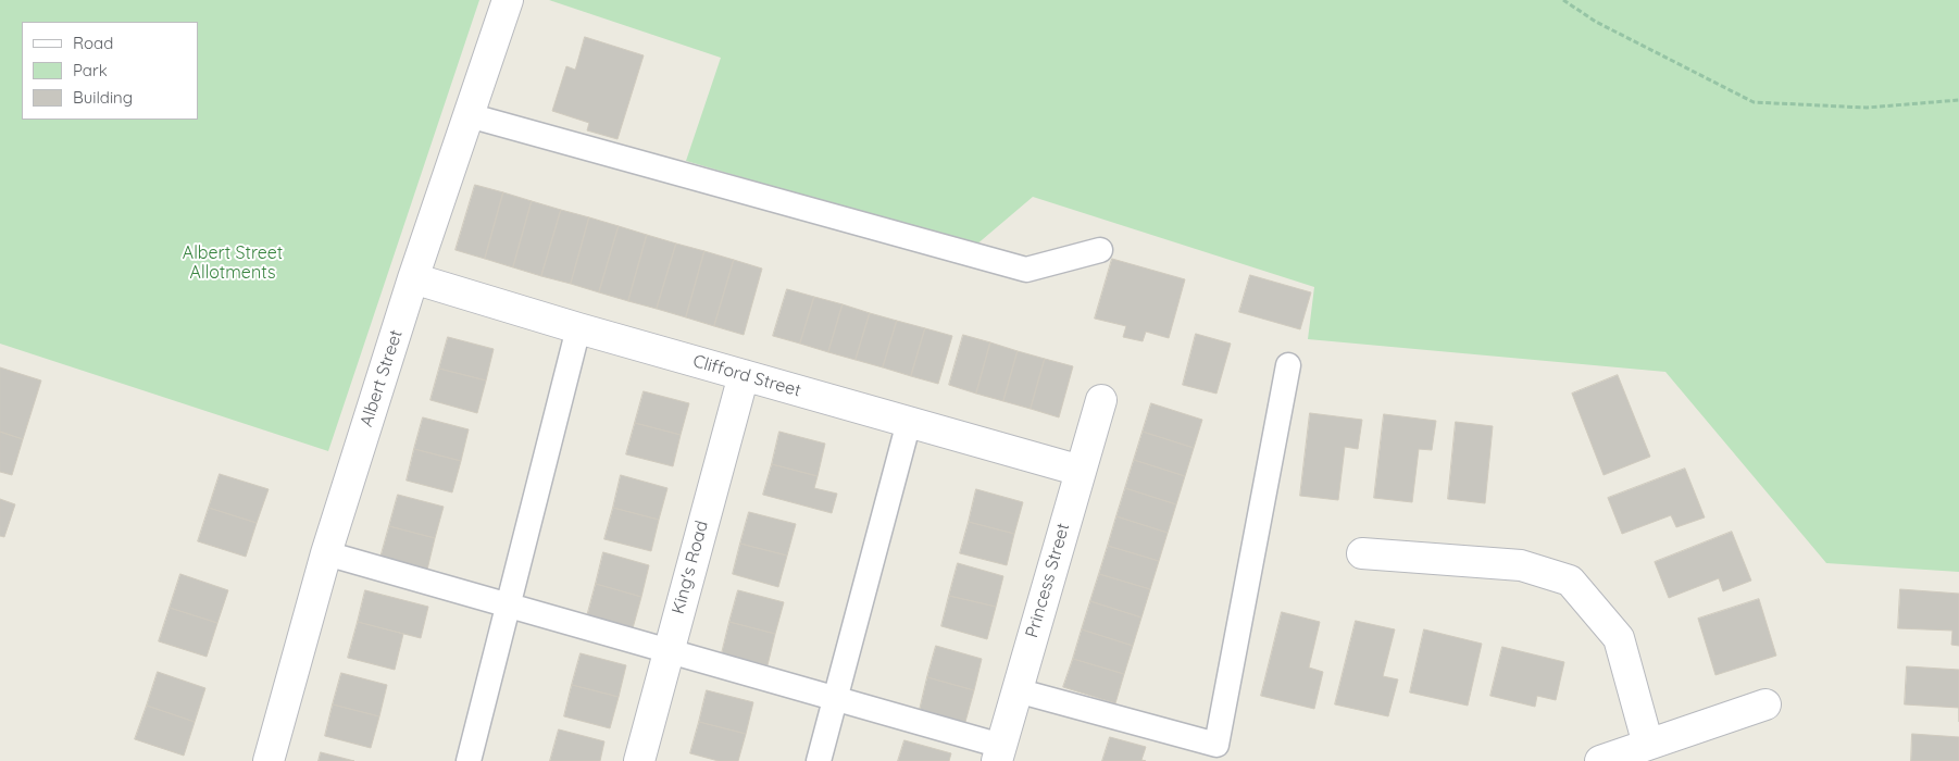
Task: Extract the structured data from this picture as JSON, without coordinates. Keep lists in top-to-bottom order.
{
  "streets": {
    "street": [
      "Clifford Street",
      "Albert Street",
      "King's Road",
      "Princess Street"
    ]
  },
  "crossings": [
    ["Clifford Street", "Albert Street"],
    ["Clifford Street", "King's Road"],
    ["Clifford Street", "Princess Street"]
  ],
  "parks": ["Albert Street Allotments"],
  "legend": ["Road", "Park", "Building"]
}
